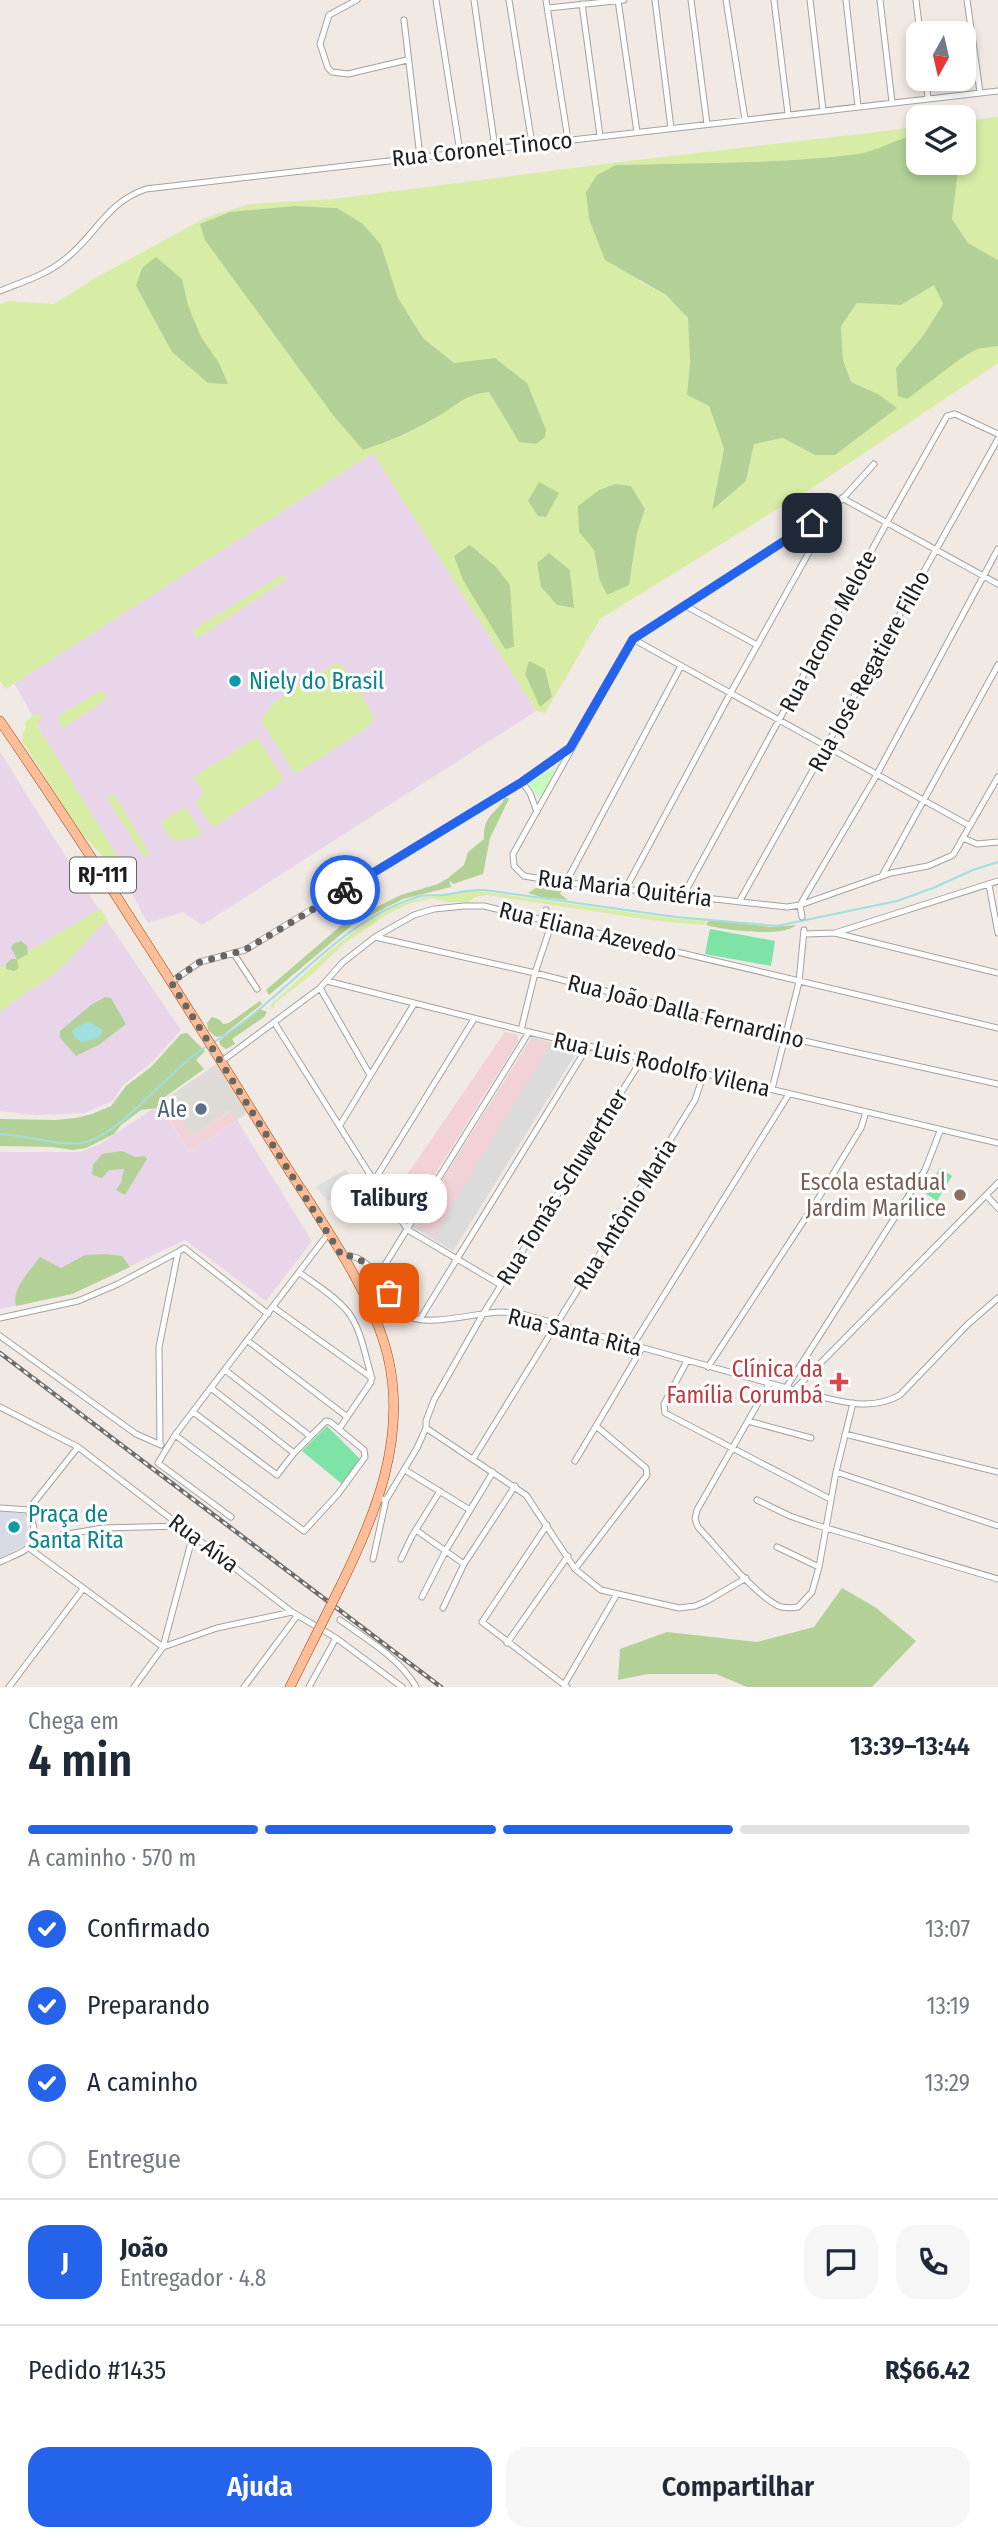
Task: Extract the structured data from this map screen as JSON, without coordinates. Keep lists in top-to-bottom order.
{
  "streets": {
    "main road": ["RJ-111"],
    "street": [
      "Rua Coronel Tinoco",
      "Rua Jacomo Melote",
      "Rua José Regatiere Filho",
      "Rua Maria Quitéria",
      "Rua Eliana Azevedo",
      "Rua João Dalla Fernardino",
      "Rua Luis Rodolfo Vilena",
      "Rua Tomás Schuwertner",
      "Rua Antônio Maria",
      "Rua Santa Rita",
      "Rua Aíva"
    ]
  },
  "crossings": [
    ["Rua Jacomo Melote", "Rua Maria Quitéria"],
    ["Rua José Regatiere Filho", "Rua Maria Quitéria"],
    ["RJ-111", "Rua Eliana Azevedo"],
    ["RJ-111", "Rua Tomás Schuwertner"],
    ["Rua Eliana Azevedo", "Rua João Dalla Fernardino"],
    ["Rua Eliana Azevedo", "Rua Luis Rodolfo Vilena"],
    ["Rua Luis Rodolfo Vilena", "Rua Tomás Schuwertner"],
    ["Rua Luis Rodolfo Vilena", "Rua Antônio Maria"],
    ["Rua Tomás Schuwertner", "Rua Santa Rita"],
    ["Rua Antônio Maria", "Rua Santa Rita"]
  ],
  "places": {
    "other": [
      "Niely do Brasil",
      "Ale",
      "Escola estadual Jardim Marilice",
      "Taliburg",
      "Praça de Santa Rita"
    ],
    "health": ["Clínica da Família Corumbá"]
  },
  "north": "bottom",
  "page": {
    "bubble": "Taliburg",
    "heading": ["4 min", "Chega em", "13:39–13:44"],
    "panel": [
      "João",
      "Entregador · 4.8",
      "Pedido #1435",
      "R$66.42"
    ],
    "bar": "A caminho · 570 m",
    "list": [
      ["Confirmado", "13:07"],
      ["Preparando", "13:19"],
      ["A caminho", "13:29"],
      "Entregue"
    ],
    "round": "J",
    "buttons": ["Ajuda", "Compartilhar"]
  }
}
